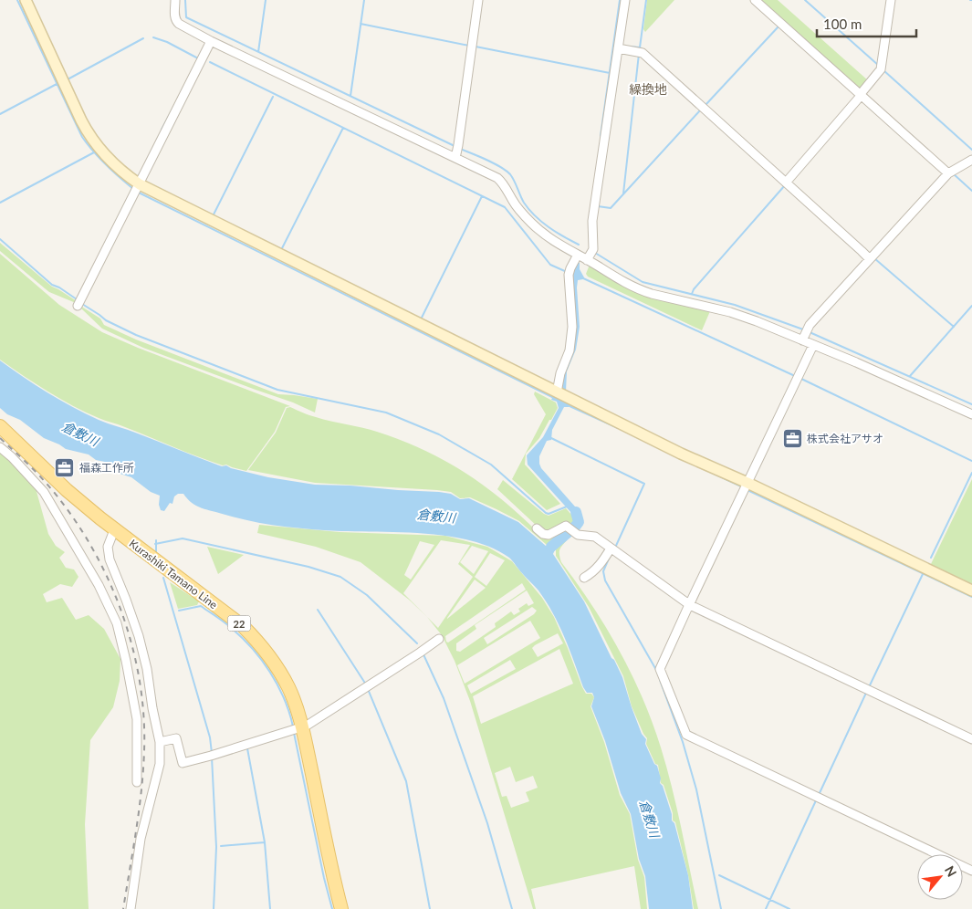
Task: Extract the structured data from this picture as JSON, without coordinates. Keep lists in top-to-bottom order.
{
  "streets": {
    "main road": ["Kurashiki Tamano Line", "22"]
  },
  "districts": ["繰換地"],
  "water": ["倉敷川"],
  "places": {
    "office": ["株式会社アサオ", "福森工作所"]
  },
  "scale_bar": "100 m",
  "north": "top right"
}
